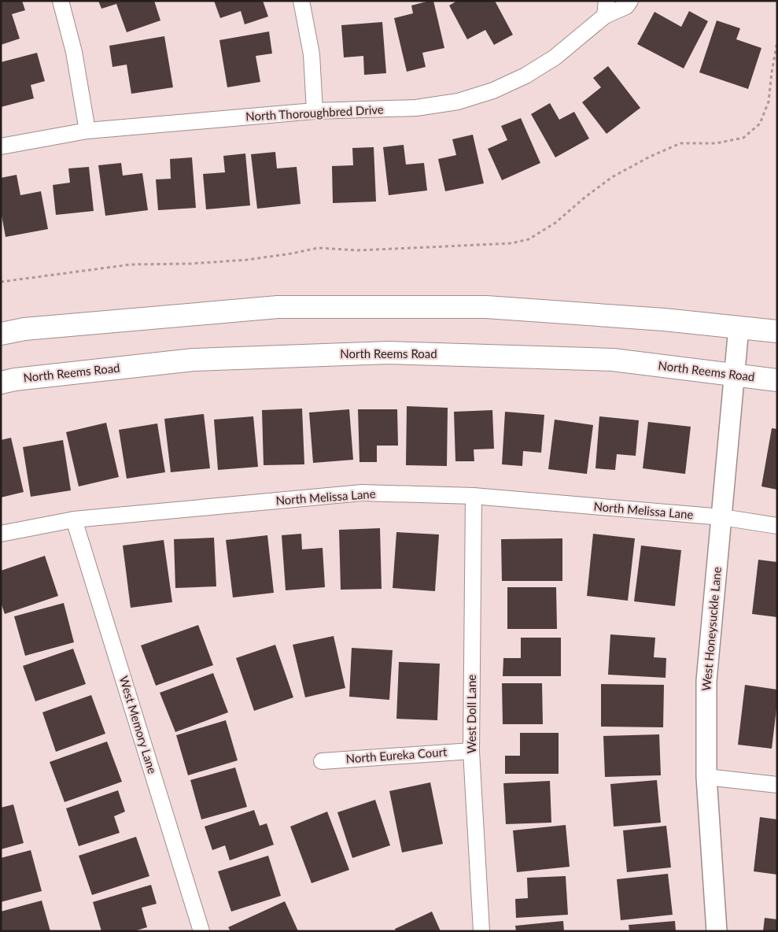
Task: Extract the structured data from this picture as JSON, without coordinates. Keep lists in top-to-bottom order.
{
  "streets": {
    "main road": ["North Reems Road"],
    "street": [
      "North Thoroughbred Drive",
      "North Melissa Lane",
      "West Honeysuckle Lane",
      "West Doll Lane",
      "West Memory Lane",
      "North Eureka Court"
    ]
  },
  "crossings": [
    ["North Reems Road", "West Honeysuckle Lane"],
    ["North Melissa Lane", "West Honeysuckle Lane"],
    ["North Melissa Lane", "West Doll Lane"],
    ["North Melissa Lane", "West Memory Lane"],
    ["West Doll Lane", "North Eureka Court"]
  ]
}
